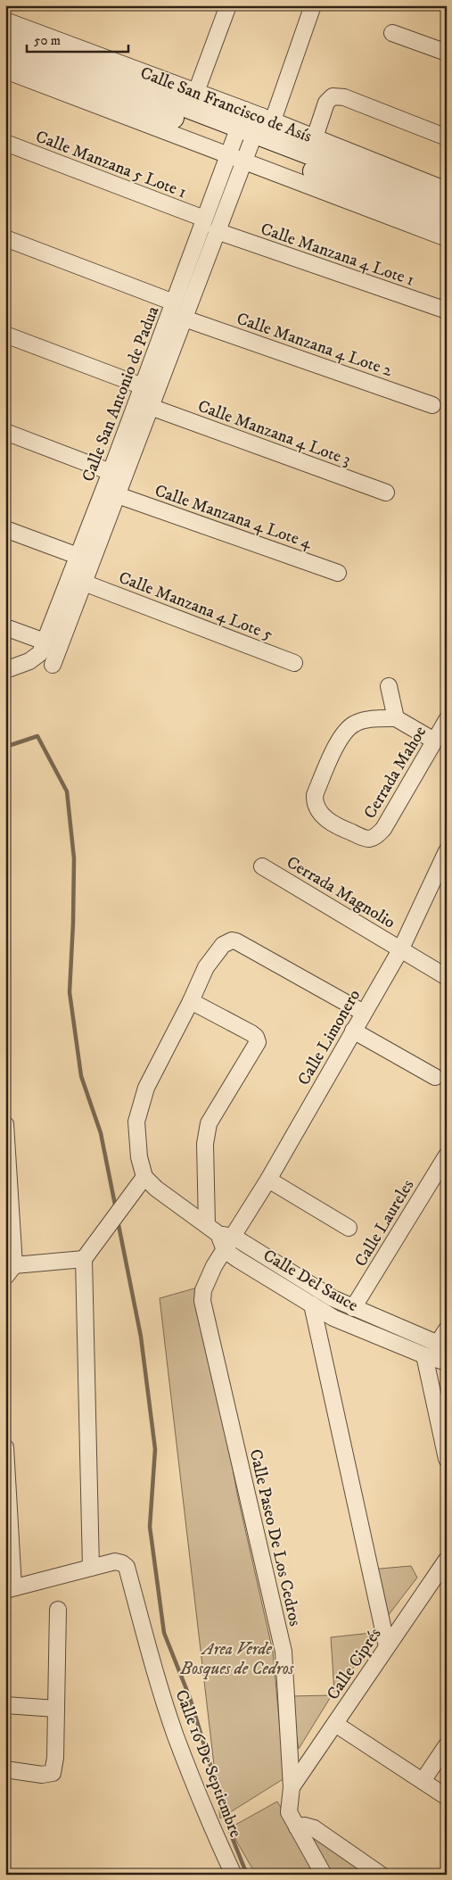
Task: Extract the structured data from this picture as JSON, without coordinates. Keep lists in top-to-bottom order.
{
  "streets": {
    "main road": ["Calle San Francisco de Asís"],
    "street": [
      "Calle Manzana 5 Lote 1",
      "Calle Manzana 4 Lote 1",
      "Calle Manzana 4 Lote 2",
      "Calle San Antonio de Padua",
      "Calle Manzana 4 Lote 3",
      "Calle Manzana 4 Lote 4",
      "Calle Manzana 4 Lote 5",
      "Cerrada Mahoe",
      "Cerrada Magnolio",
      "Calle Limonero",
      "Calle Laureles",
      "Calle Del Sauce",
      "Calle Paseo De Los Cedros",
      "Calle Ciprés",
      "Calle 16 De Septiembre"
    ]
  },
  "crossings": [
    ["Calle San Francisco de Asís", "Calle San Antonio de Padua"],
    ["Calle Manzana 5 Lote 1", "Calle San Antonio de Padua"],
    ["Calle Manzana 4 Lote 1", "Calle San Antonio de Padua"],
    ["Calle Manzana 4 Lote 2", "Calle San Antonio de Padua"],
    ["Calle San Antonio de Padua", "Calle Manzana 4 Lote 3"],
    ["Calle San Antonio de Padua", "Calle Manzana 4 Lote 4"],
    ["Calle San Antonio de Padua", "Calle Manzana 4 Lote 5"],
    ["Cerrada Magnolio", "Calle Limonero"],
    ["Calle Limonero", "Calle Del Sauce"],
    ["Calle Limonero", "Calle Paseo De Los Cedros"],
    ["Calle Laureles", "Calle Del Sauce"],
    ["Calle Del Sauce", "Calle Paseo De Los Cedros"],
    ["Calle Paseo De Los Cedros", "Calle Ciprés"]
  ],
  "parks": ["Area Verde Bosques de Cedros"],
  "scale_bar": "50 m"
}
